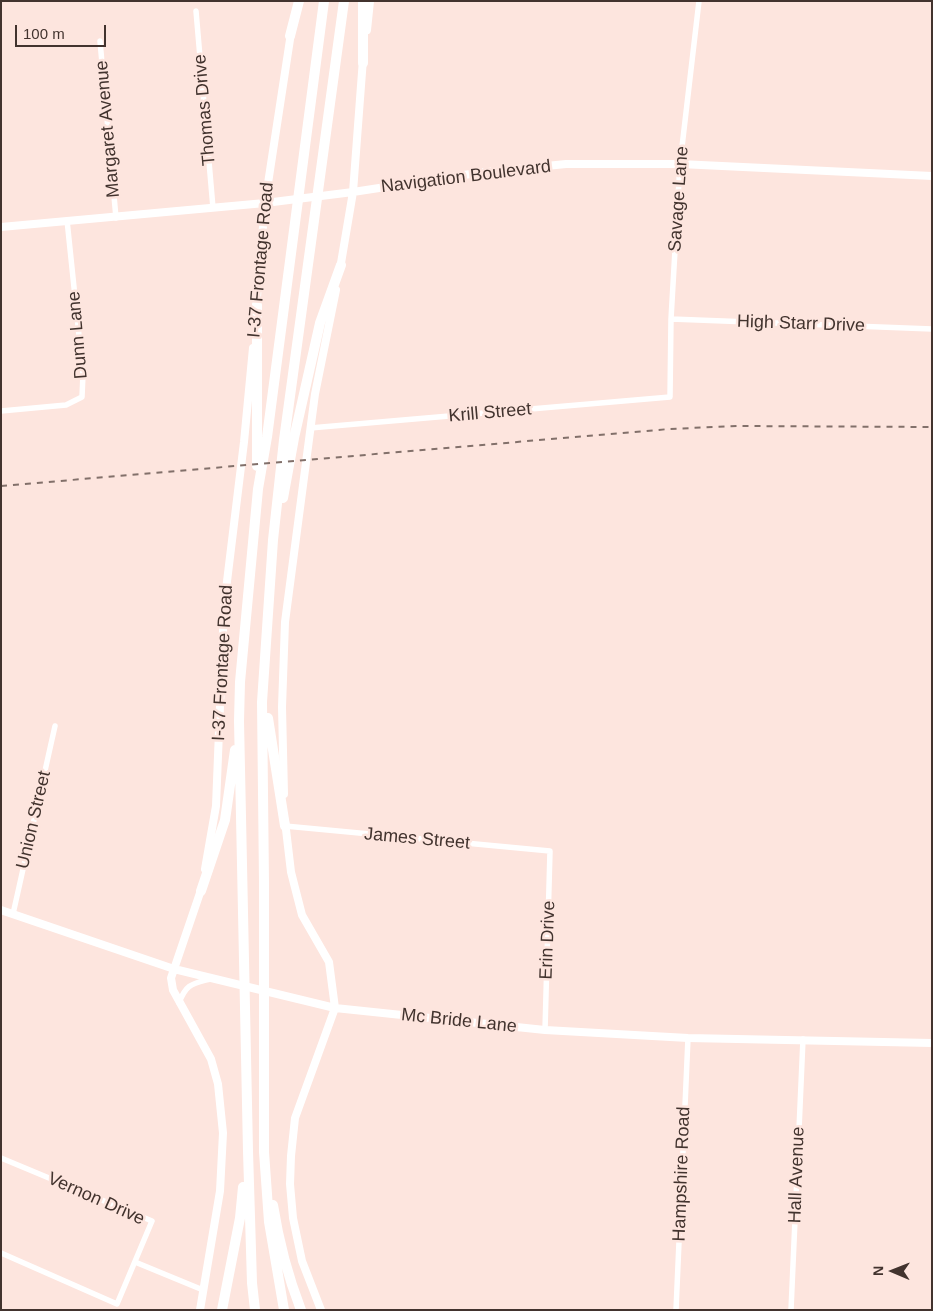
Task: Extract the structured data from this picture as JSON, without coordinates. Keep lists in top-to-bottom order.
{
  "streets": {
    "main road": ["Navigation Boulevard", "I-37 Frontage Road", "Mc Bride Lane"],
    "street": [
      "Thomas Drive",
      "Margaret Avenue",
      "Savage Lane",
      "High Starr Drive",
      "Dunn Lane",
      "Krill Street",
      "Union Street",
      "James Street",
      "Erin Drive",
      "Hampshire Road",
      "Hall Avenue",
      "Vernon Drive"
    ]
  },
  "crossings": [
    ["Thomas Drive", "Navigation Boulevard"],
    ["Margaret Avenue", "Navigation Boulevard"],
    ["Navigation Boulevard", "Savage Lane"],
    ["Navigation Boulevard", "I-37 Frontage Road"],
    ["Navigation Boulevard", "Dunn Lane"],
    ["Savage Lane", "High Starr Drive"],
    ["Savage Lane", "Krill Street"],
    ["I-37 Frontage Road", "Mc Bride Lane"],
    ["Union Street", "Mc Bride Lane"],
    ["James Street", "Erin Drive"],
    ["Erin Drive", "Mc Bride Lane"],
    ["Mc Bride Lane", "Hampshire Road"],
    ["Mc Bride Lane", "Hall Avenue"]
  ],
  "scale_bar": "100 m",
  "north": "left"
}
